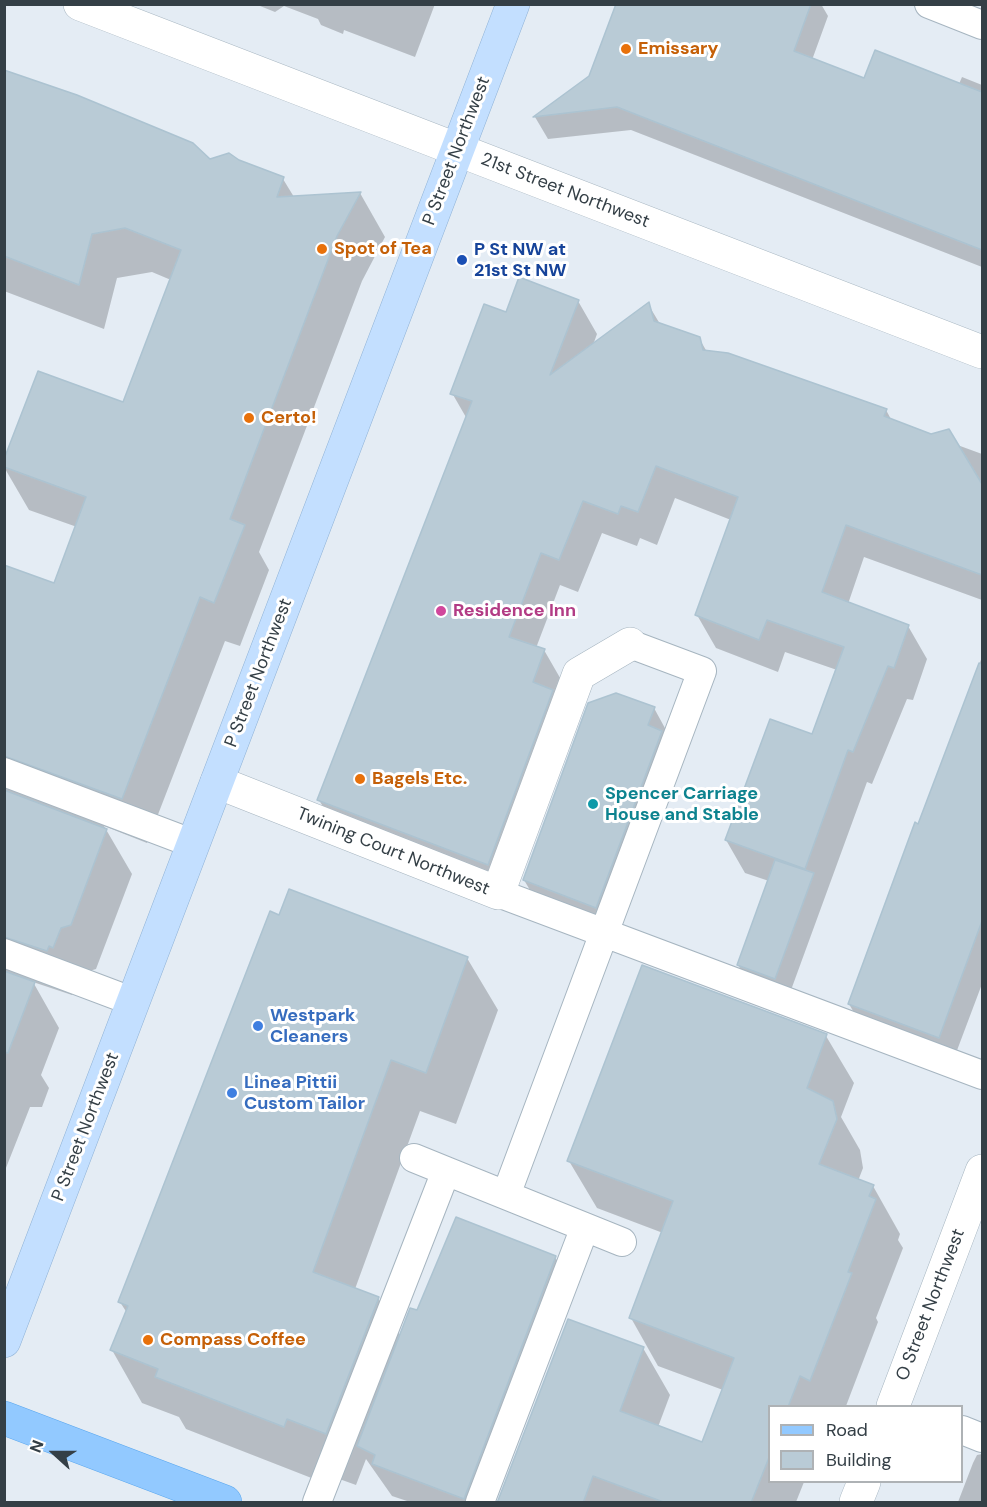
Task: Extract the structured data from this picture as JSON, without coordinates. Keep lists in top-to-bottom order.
{
  "streets": {
    "main road": ["P Street Northwest"],
    "street": ["21st Street Northwest", "Twining Court Northwest", "O Street Northwest"]
  },
  "crossings": [
    ["P Street Northwest", "21st Street Northwest"],
    ["P Street Northwest", "Twining Court Northwest"]
  ],
  "places": [
    "Emissary",
    "Spot of Tea",
    "P St NW at 21st St NW",
    "Certo!",
    "Residence Inn",
    "Bagels Etc.",
    "Spencer Carriage House and Stable",
    "Westpark Cleaners",
    "Linea Pittii Custom Tailor",
    "Compass Coffee"
  ],
  "legend": ["Road", "Building"],
  "north": "left"
}
